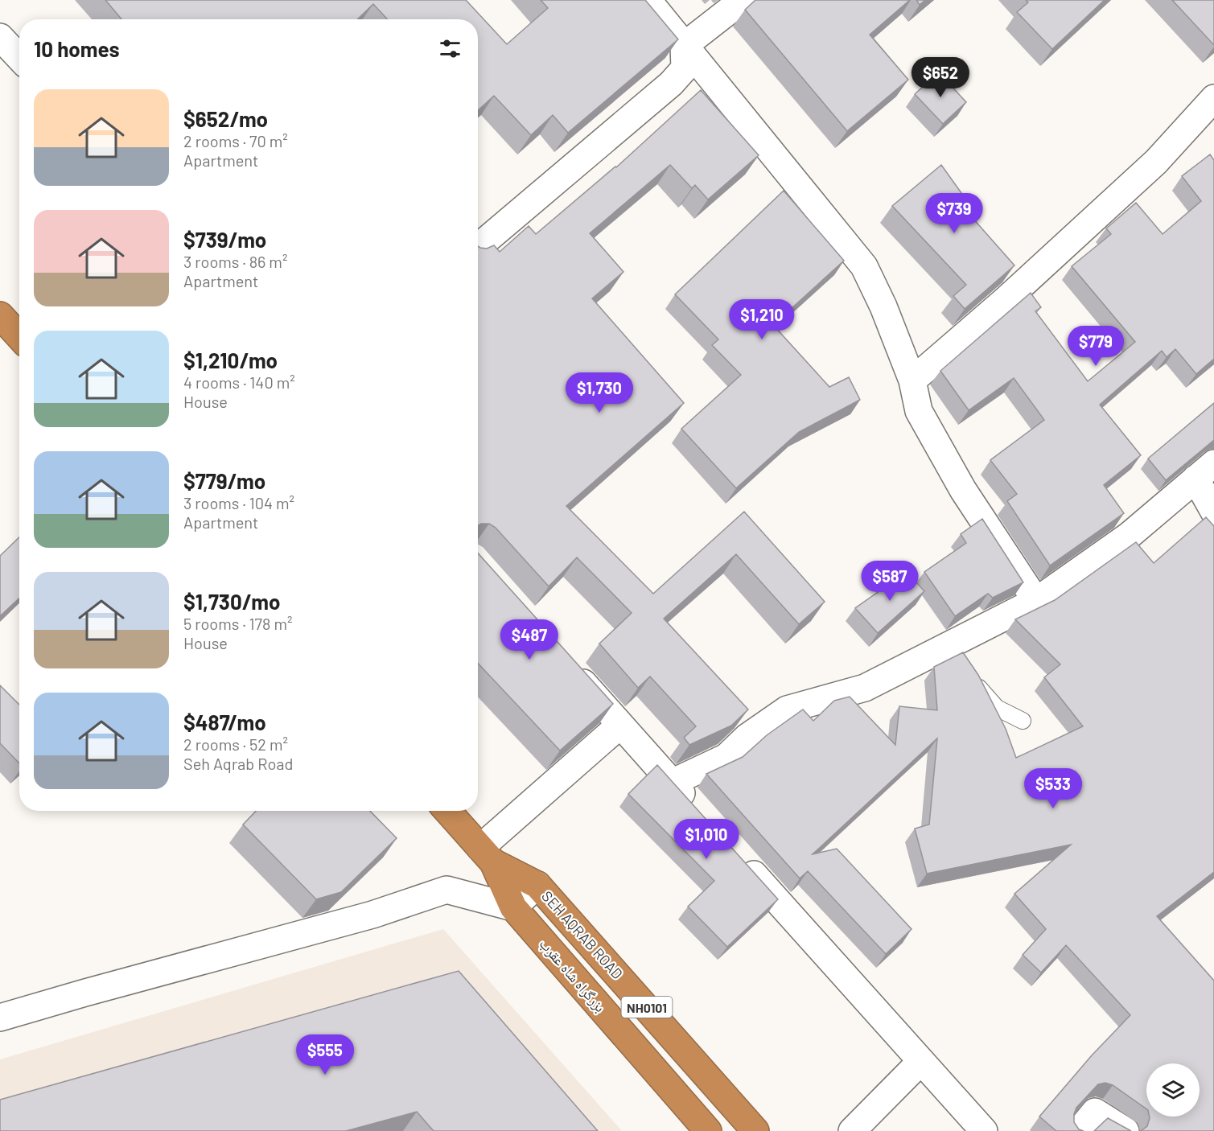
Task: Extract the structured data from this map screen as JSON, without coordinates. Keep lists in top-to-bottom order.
{
  "streets": {
    "highway": ["SEH AQRAB ROAD", "بزرگراه شاه عقرب", "NH0101"]
  },
  "crossings": [
    ["SEH AQRAB ROAD", "بزرگراه شاه عقرب"]
  ],
  "page": {
    "heading": "10 homes",
    "price": [
      "$652",
      "$739",
      "$1,210",
      "$779",
      "$1,730",
      "$587",
      "$487",
      "$533",
      "$1,010",
      "$555"
    ],
    "list": [
      {
        "name": "$652/mo",
        "note": "2 rooms · 70 m² · Apartment"
      },
      {
        "name": "$739/mo",
        "note": "3 rooms · 86 m² · Apartment"
      },
      {
        "name": "$1,210/mo",
        "note": "4 rooms · 140 m² · House"
      },
      {
        "name": "$779/mo",
        "note": "3 rooms · 104 m² · Apartment"
      },
      {
        "name": "$1,730/mo",
        "note": "5 rooms · 178 m² · House"
      },
      {
        "name": "$487/mo",
        "note": "2 rooms · 52 m² · Seh Aqrab Road"
      }
    ]
  }
}
